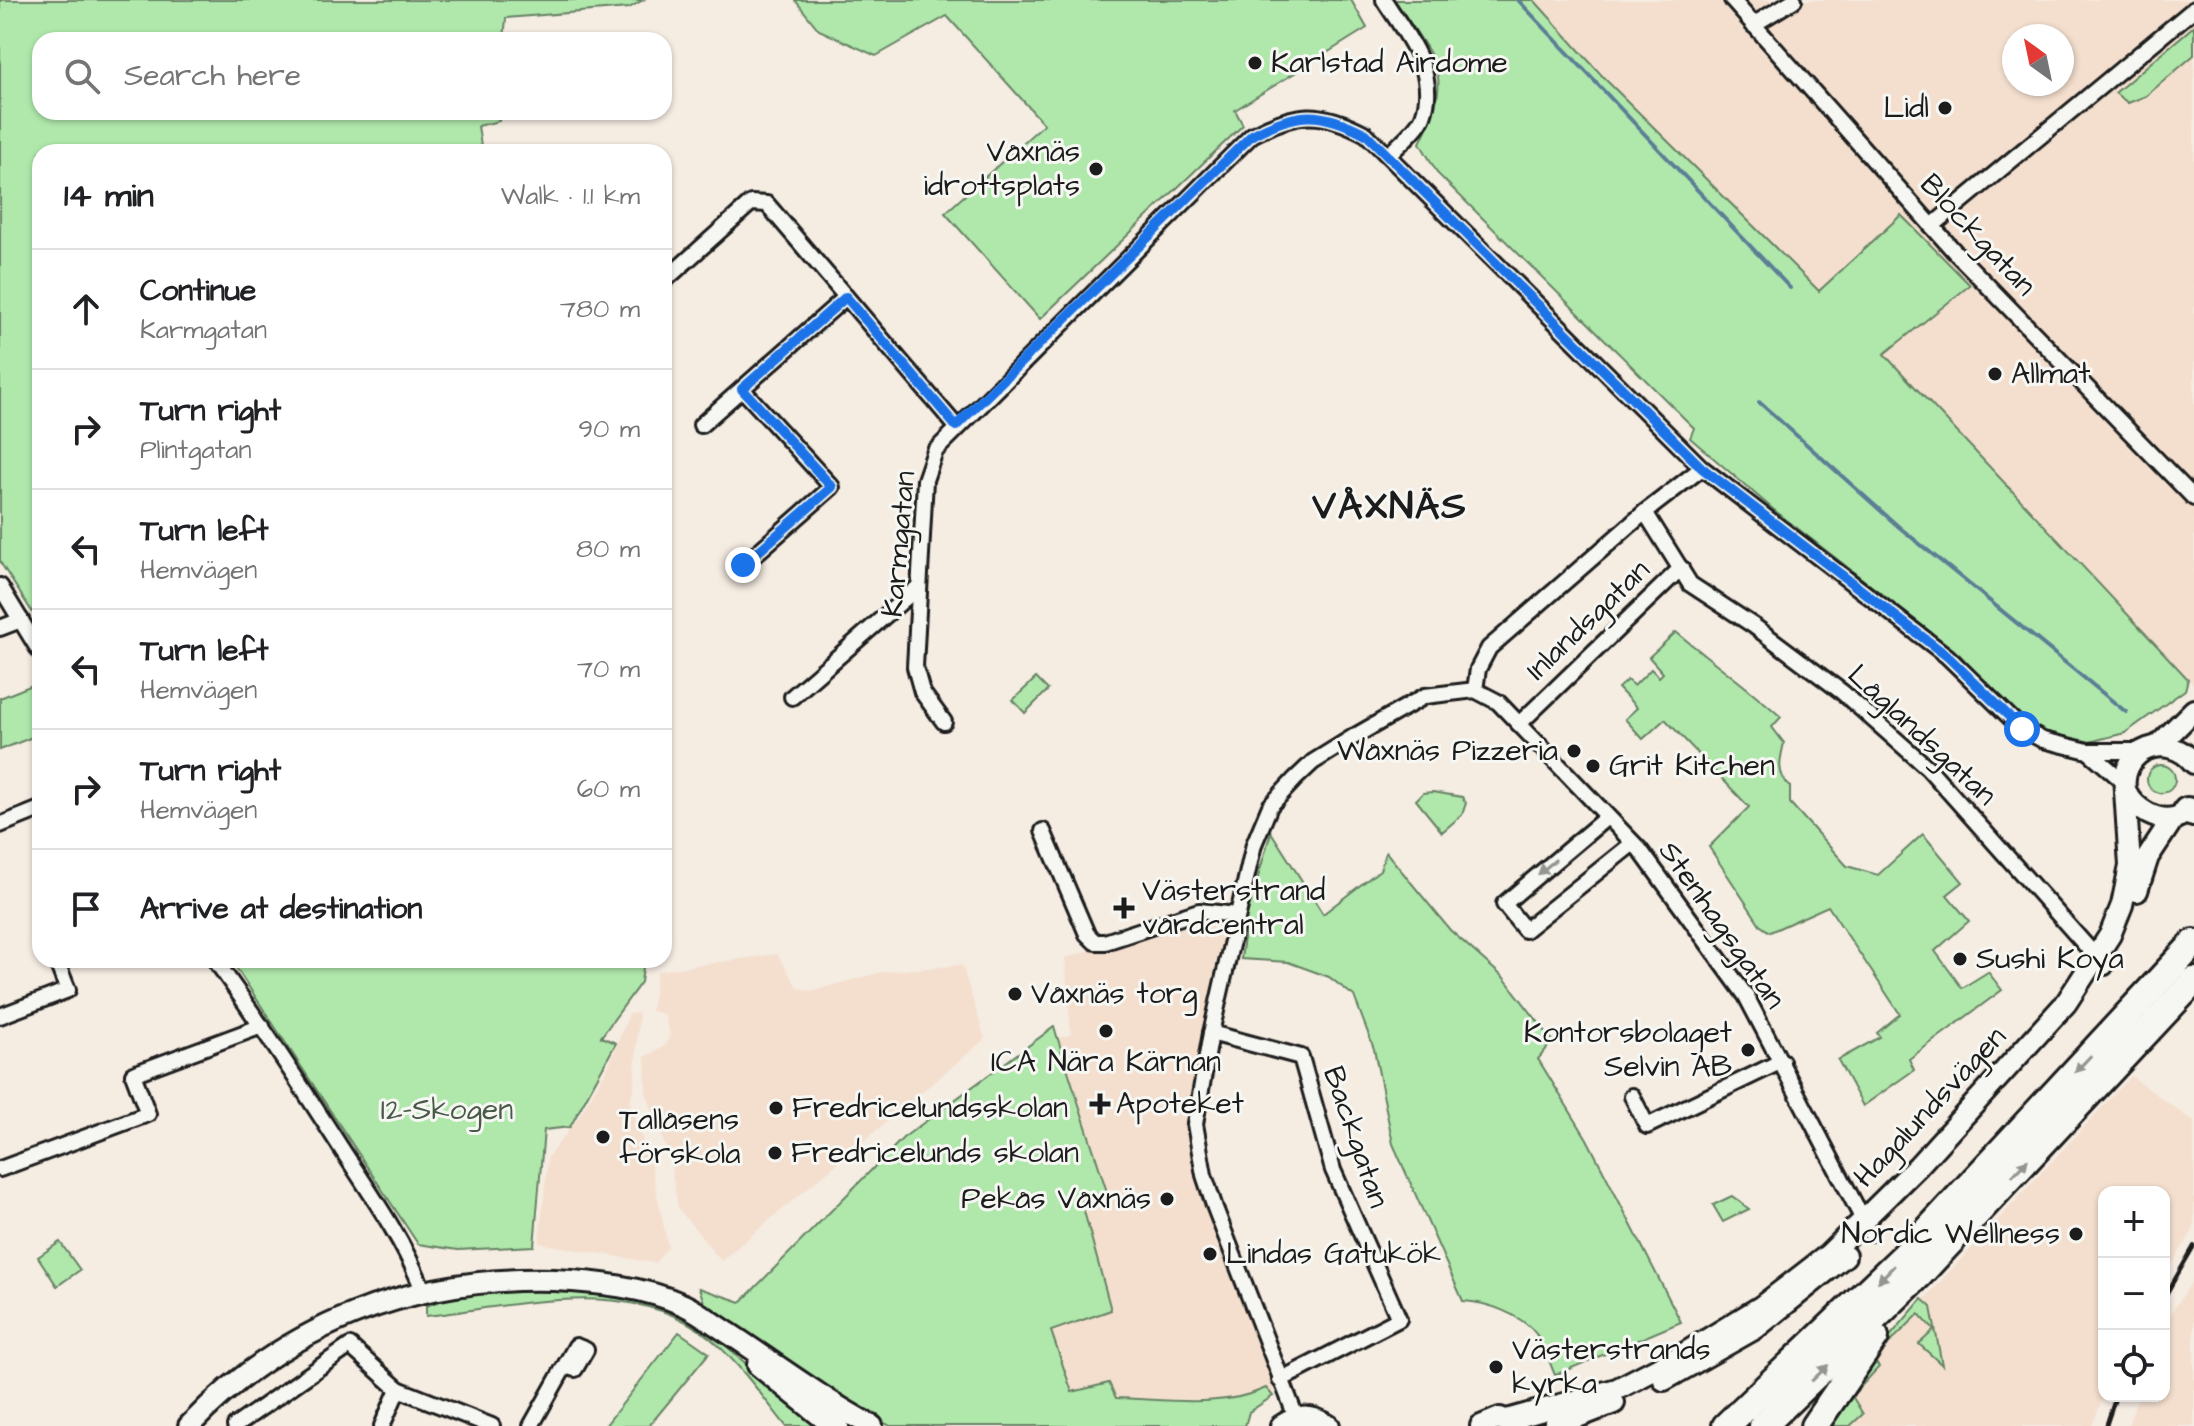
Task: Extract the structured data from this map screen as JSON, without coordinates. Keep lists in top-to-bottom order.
{
  "streets": {
    "street": [
      "Blockgatan",
      "Karmgatan",
      "Inlandsgatan",
      "Låglandsgatan",
      "Stenhagsgatan",
      "Hagalundsvägen",
      "Backgatan"
    ]
  },
  "crossings": [
    ["Karmgatan", "Hagalundsvägen"],
    ["Inlandsgatan", "Låglandsgatan"],
    ["Inlandsgatan", "Stenhagsgatan"],
    ["Låglandsgatan", "Hagalundsvägen"],
    ["Stenhagsgatan", "Hagalundsvägen"]
  ],
  "districts": ["VÅXNÄS"],
  "parks": ["I2-Skogen"],
  "places": {
    "other": [
      "Karlstad Airdome",
      "Lidl",
      "Våxnäs idrottsplats",
      "Allmat",
      "Wåxnäs Pizzeria",
      "Grit Kitchen",
      "Sushi Koya",
      "Våxnäs torg",
      "ICA Nära Kärnan",
      "Kontorsbolaget Selvin AB",
      "Fredricelundsskolan",
      "Tallåsens förskola",
      "Fredricelunds skolan",
      "Pekås Våxnäs",
      "Nordic Wellness",
      "Lindas Gatukök",
      "Västerstrands kyrka"
    ],
    "health": ["Västerstrand vårdcentral", "Apoteket"]
  },
  "north": "top left",
  "page": {
    "search": "Search here",
    "heading": ["14 min", "Walk · 1.1 km"],
    "list": [
      ["Continue", "Karmgatan", "780 m"],
      ["Turn right", "Plintgatan", "90 m"],
      ["Turn left", "Hemvägen", "80 m"],
      ["Turn left", "Hemvägen", "70 m"],
      ["Turn right", "Hemvägen", "60 m"],
      "Arrive at destination"
    ],
    "map_buttons": ["+", "−"]
  }
}
